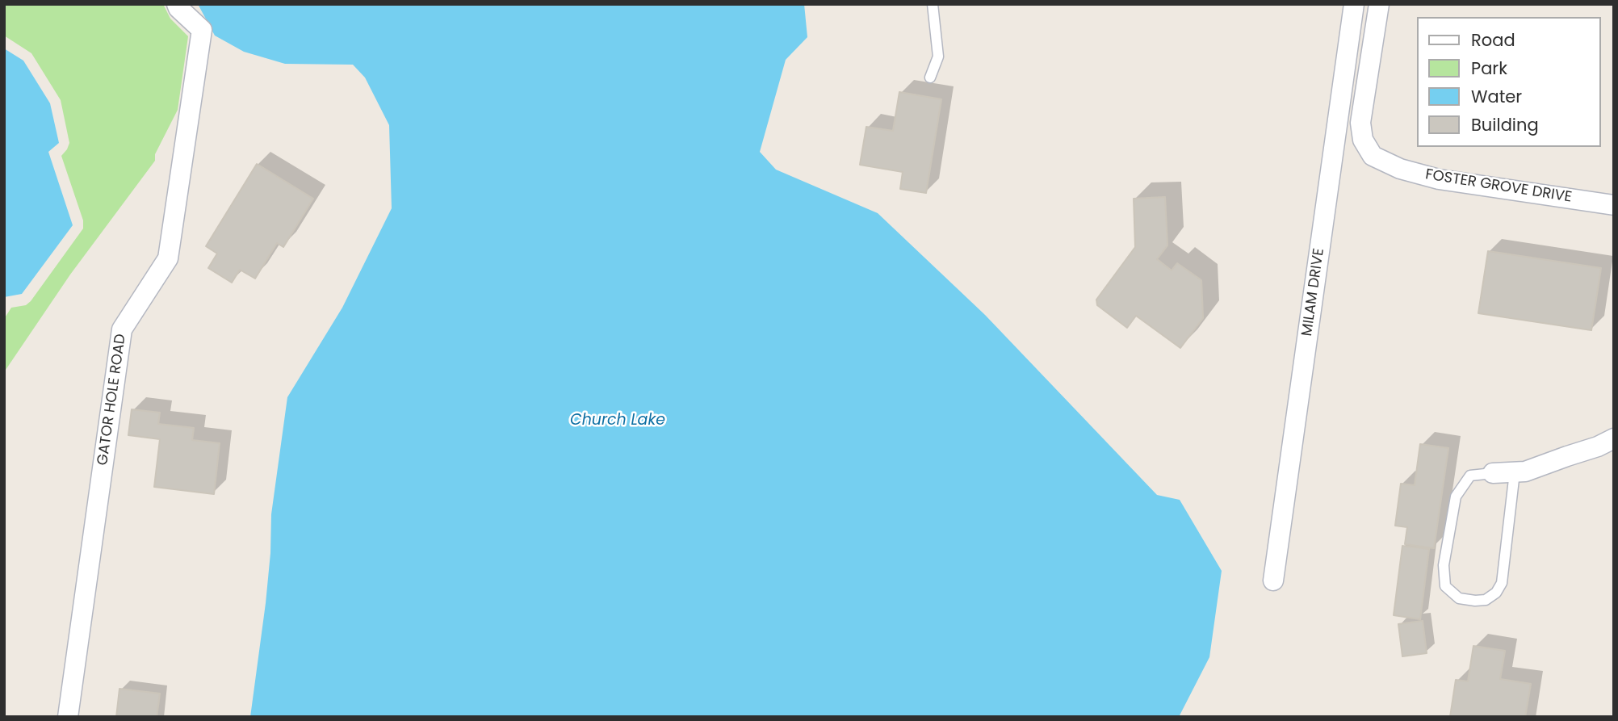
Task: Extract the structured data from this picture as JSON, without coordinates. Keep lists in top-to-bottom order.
{
  "streets": {
    "street": ["FOSTER GROVE DRIVE", "MILAM DRIVE", "GATOR HOLE ROAD"]
  },
  "water": ["Church Lake"],
  "legend": [
    "Road",
    "Park",
    "Water",
    "Building"
  ]
}
